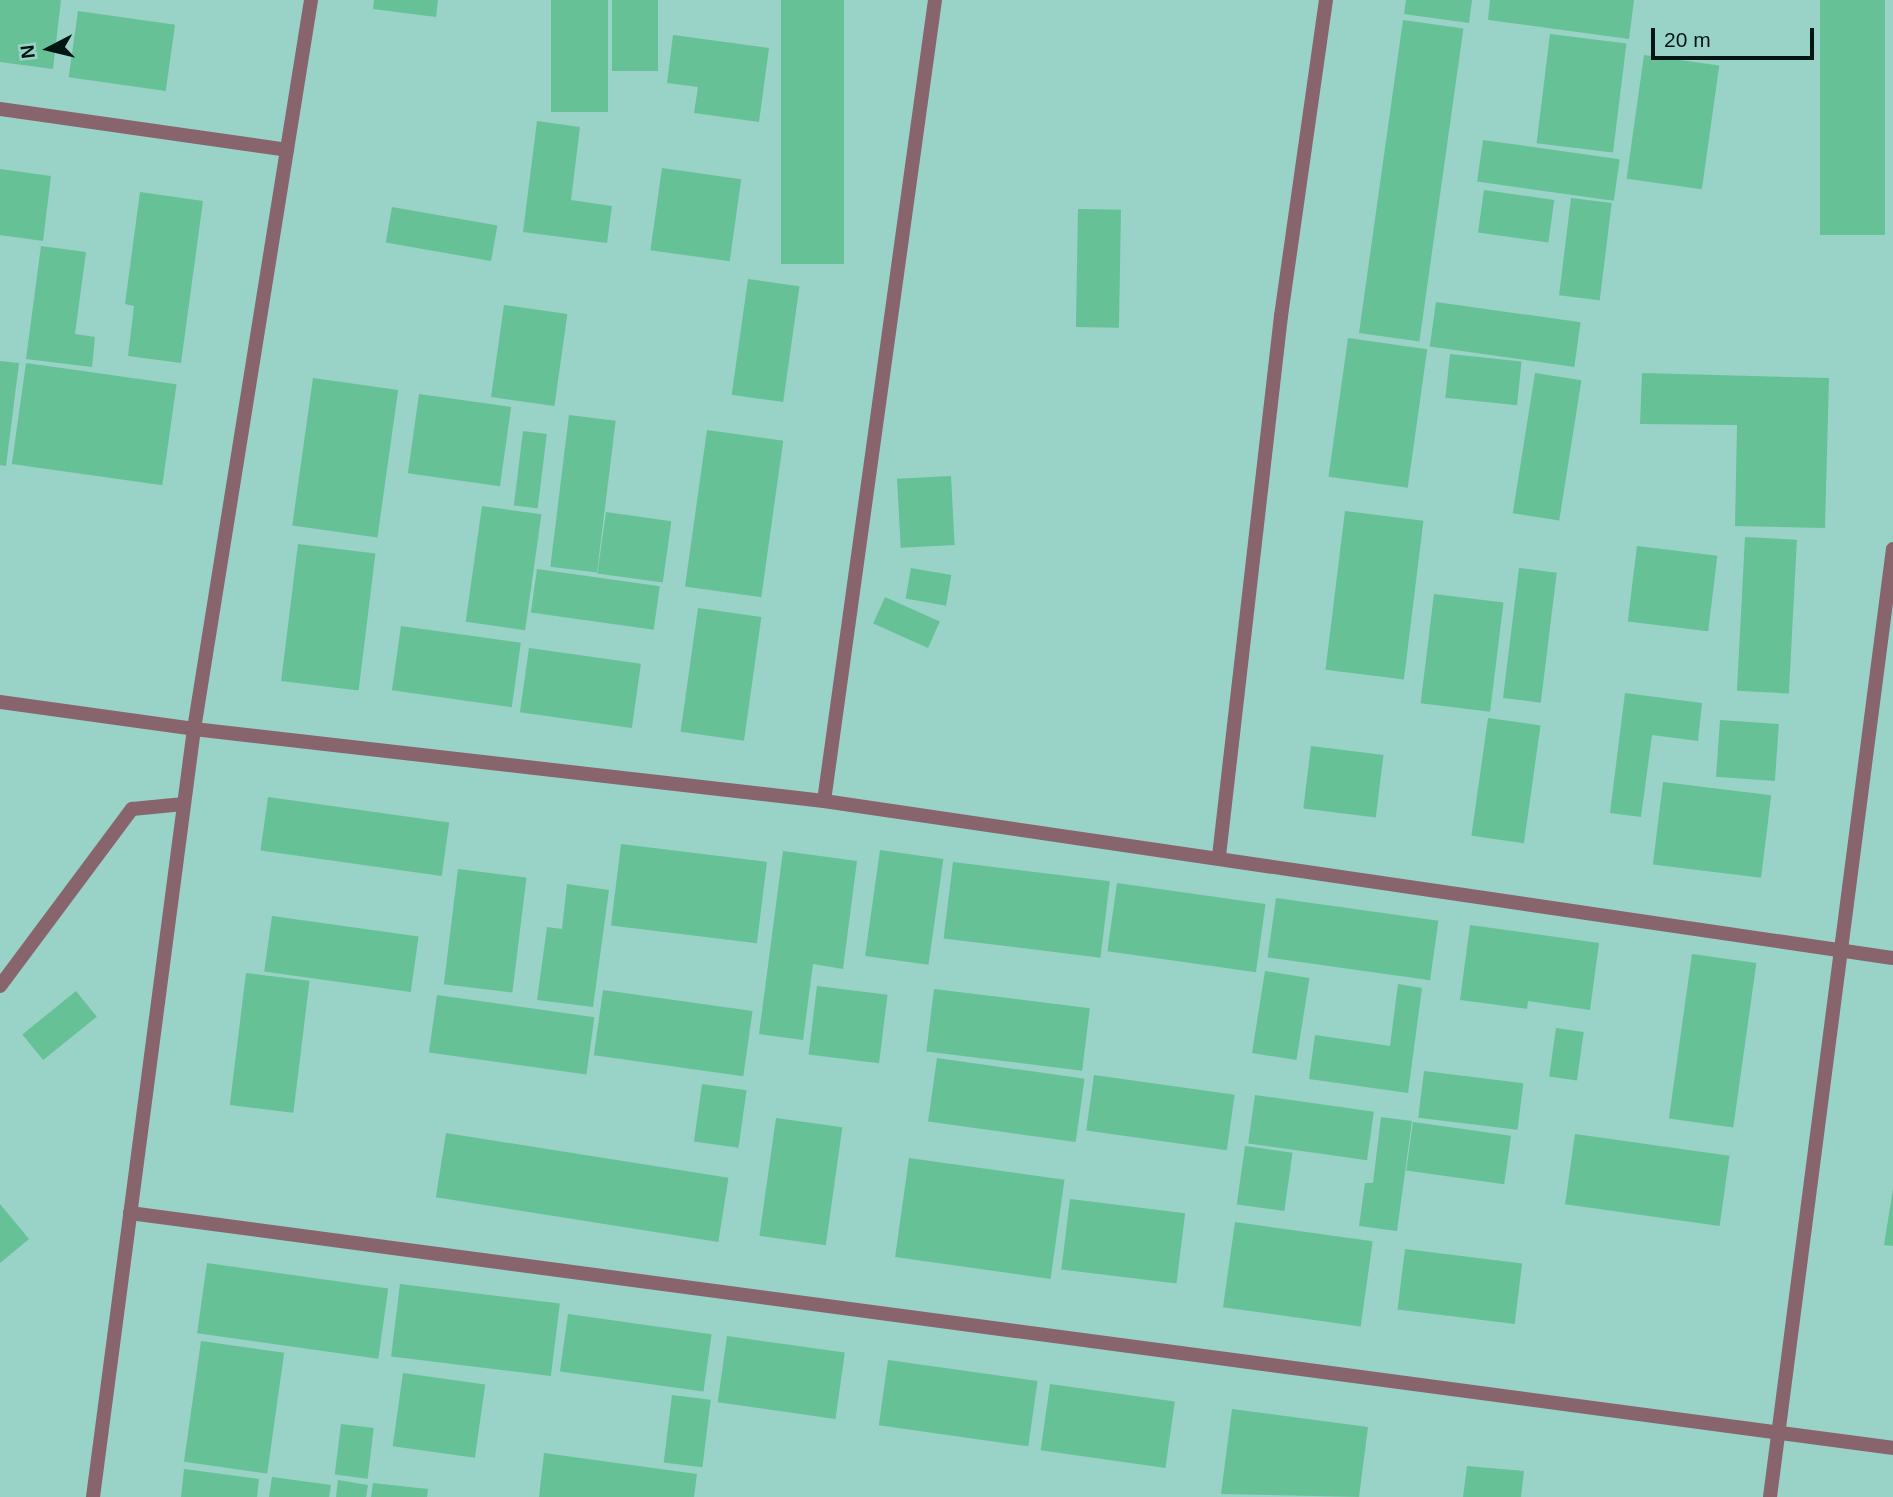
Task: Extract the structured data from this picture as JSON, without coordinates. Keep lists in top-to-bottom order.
{
  "scale_bar": "20 m",
  "north": "left"
}
